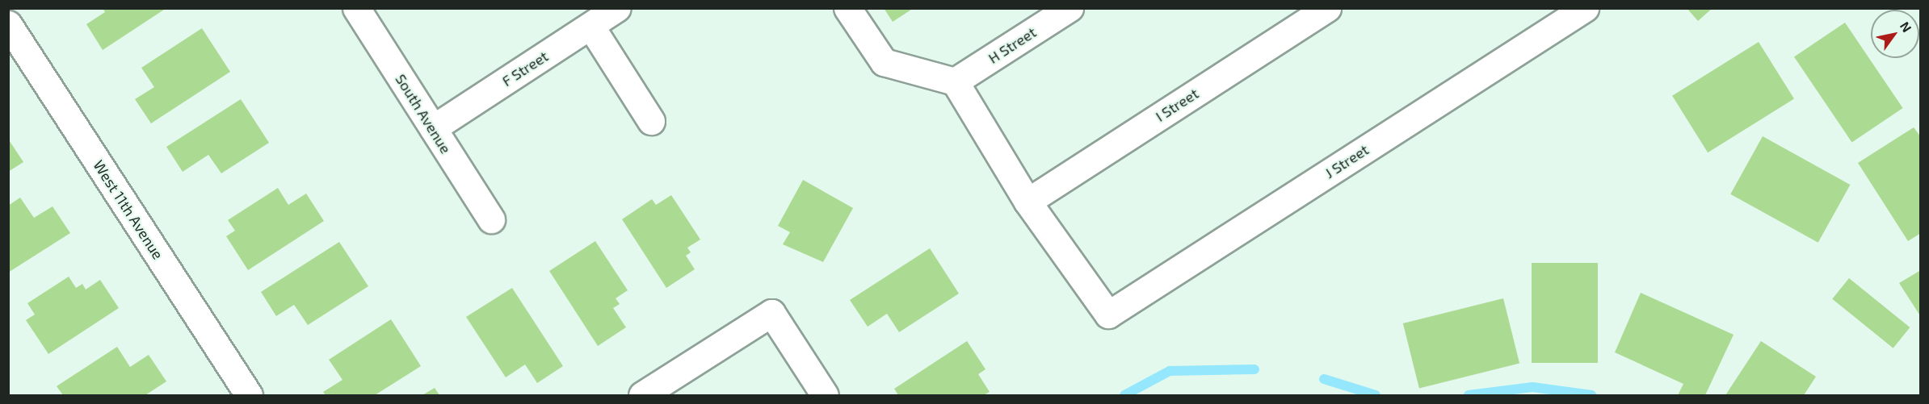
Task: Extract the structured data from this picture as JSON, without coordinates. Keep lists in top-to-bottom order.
{
  "streets": {
    "street": [
      "H Street",
      "F Street",
      "I Street",
      "South Avenue",
      "J Street",
      "West 11th Avenue"
    ]
  },
  "crossings": [
    ["F Street", "South Avenue"],
    ["I Street", "J Street"]
  ],
  "north": "top right"
}
